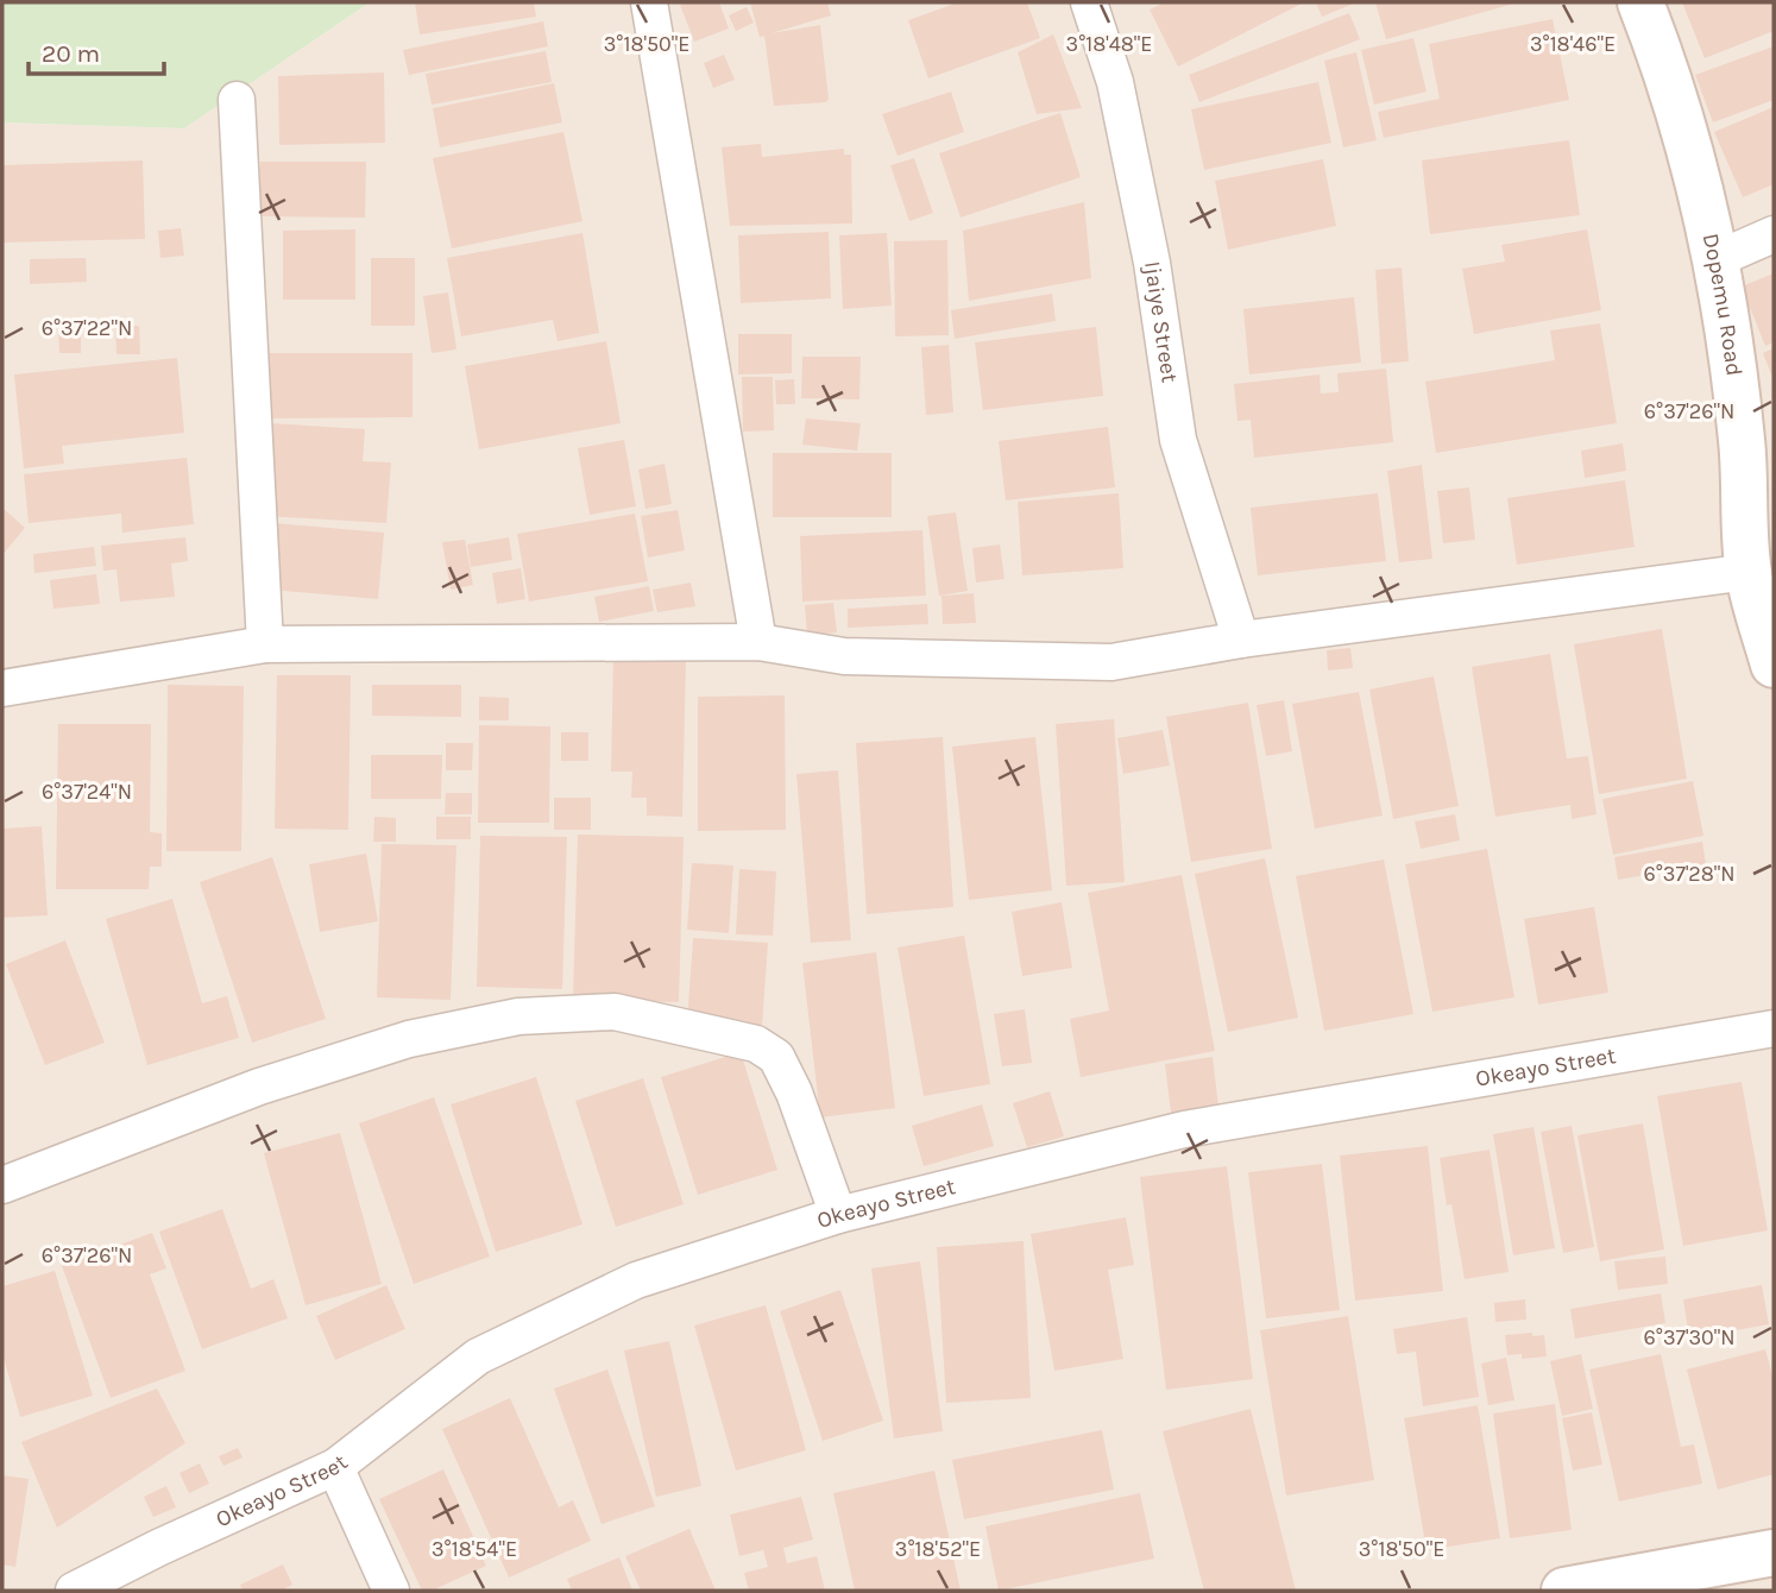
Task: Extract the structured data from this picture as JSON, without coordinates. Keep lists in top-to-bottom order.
{
  "streets": {
    "main road": ["Dopemu Road"],
    "street": ["Ijaiye Street", "Okeayo Street"]
  },
  "scale_bar": "20 m",
  "coordinates": [
    "3°18'48\"E",
    "3°18'46\"E",
    "3°18'50\"E",
    "6°37'22\"N",
    "6°37'26\"N",
    "6°37'24\"N",
    "6°37'28\"N",
    "6°37'30\"N",
    "3°18'54\"E",
    "3°18'52\"E"
  ]
}
